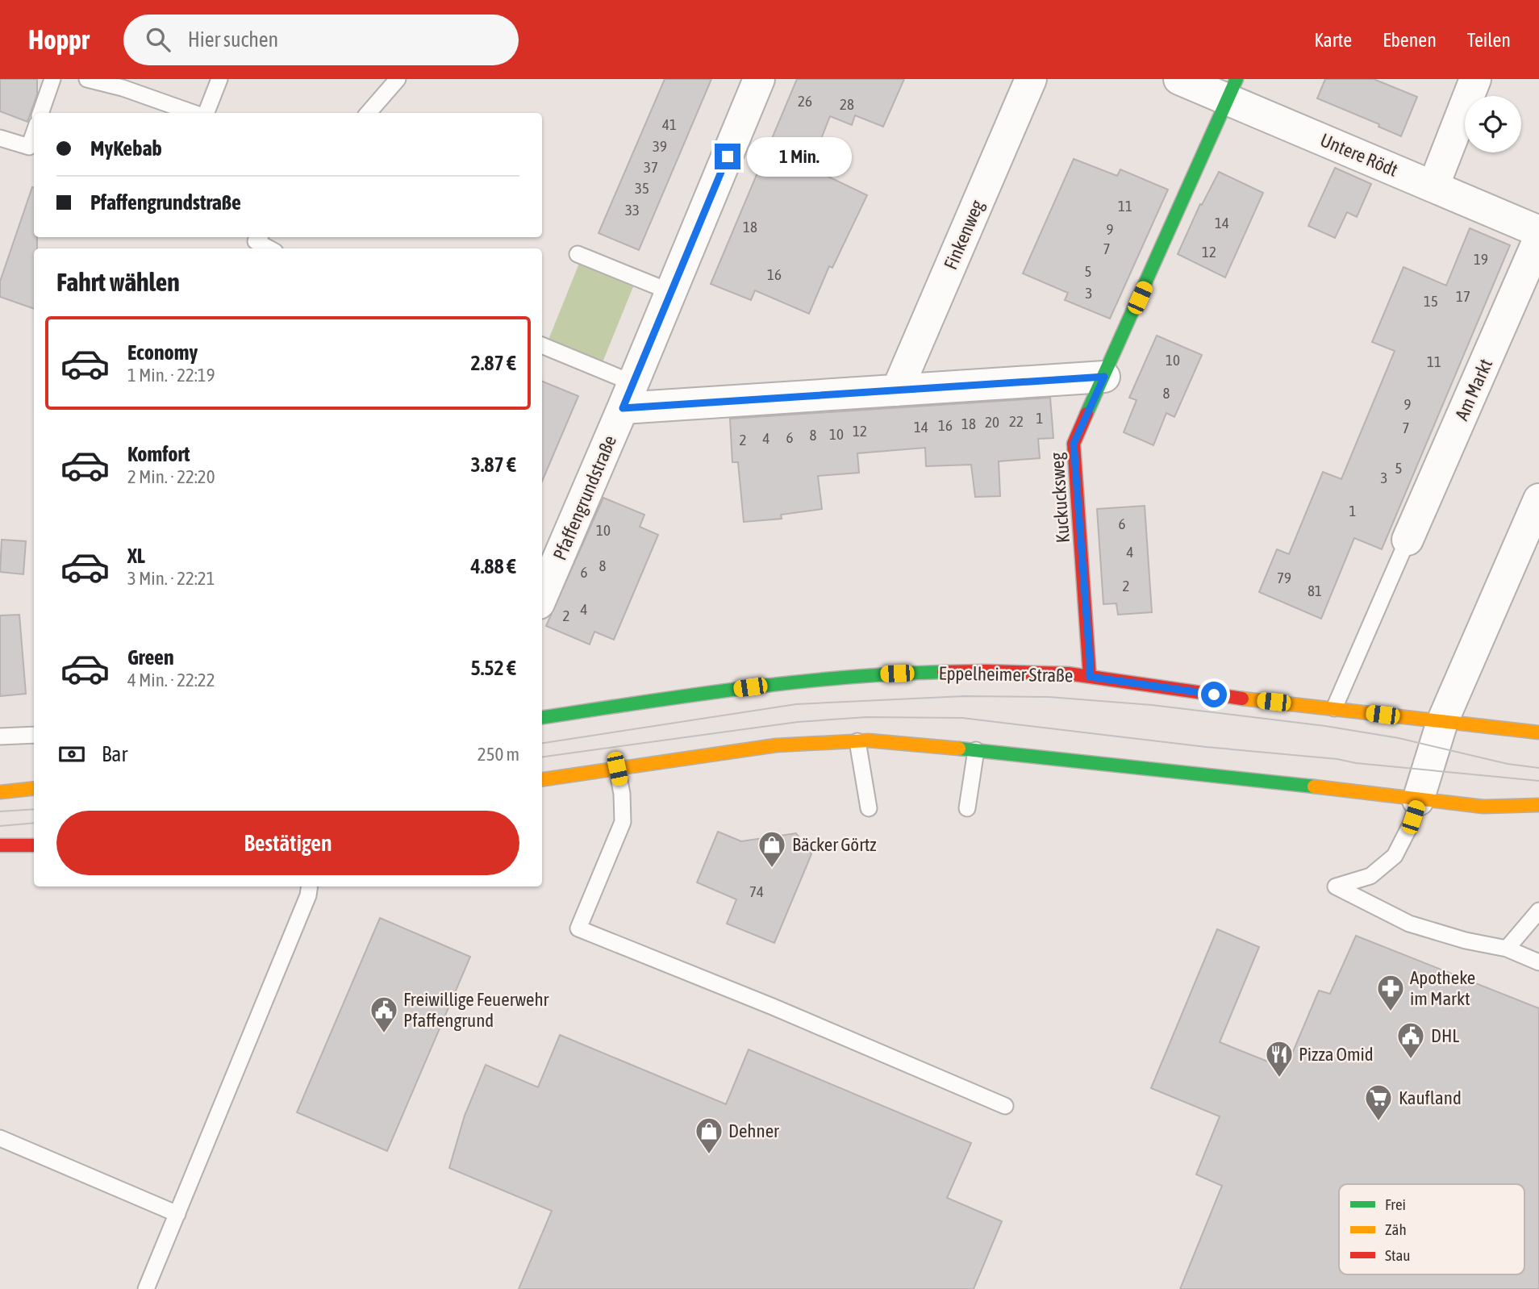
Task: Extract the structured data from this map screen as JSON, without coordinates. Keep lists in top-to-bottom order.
{
  "streets": {
    "main road": ["Kuckucksweg", "Eppelheimer Straße"],
    "street": [
      "Untere Rödt",
      "Finkenweg",
      "Am Markt",
      "Pfaffengrundstraße"
    ]
  },
  "crossings": [
    ["Untere Rödt", "Kuckucksweg"],
    ["Kuckucksweg", "Eppelheimer Straße"]
  ],
  "places": {
    "shop": ["Bäcker Görtz", "Dehner"],
    "pharmacy": ["Apotheke im Markt"],
    "public building": ["Freiwillige Feuerwehr Pfaffengrund", "DHL"],
    "restaurant": ["Pizza Omid"],
    "supermarket": ["Kaufland"]
  },
  "house_numbers": [
    "26",
    "28",
    "41",
    "39",
    "37",
    "35",
    "11",
    "33",
    "14",
    "18",
    "9",
    "7",
    "12",
    "19",
    "5",
    "16",
    "3",
    "17",
    "15",
    "10",
    "11",
    "8",
    "9",
    "1",
    "22",
    "20",
    "18",
    "16",
    "14",
    "7",
    "12",
    "10",
    "8",
    "6",
    "4",
    "2",
    "5",
    "3",
    "1",
    "6",
    "10",
    "4",
    "8",
    "6",
    "79",
    "2",
    "81",
    "4",
    "2",
    "74"
  ],
  "legend": ["Frei", "Zäh", "Stau"],
  "page": {
    "header": "Hoppr",
    "search": "Hier suchen",
    "nav": ["Karte", "Ebenen", "Teilen"],
    "banner": ["MyKebab", "Pfaffengrundstraße"],
    "bubble": "1 Min.",
    "heading": "Fahrt wählen",
    "list": [
      {
        "name": "Economy",
        "note": "1 Min. · 22:19",
        "value": "2.87 €"
      },
      {
        "name": "Komfort",
        "note": "2 Min. · 22:20",
        "value": "3.87 €"
      },
      {
        "name": "XL",
        "note": "3 Min. · 22:21",
        "value": "4.88 €"
      },
      {
        "name": "Green",
        "note": "4 Min. · 22:22",
        "value": "5.52 €"
      }
    ],
    "pay": ["Bar", "250 m"],
    "buttons": "Bestätigen"
  }
}
